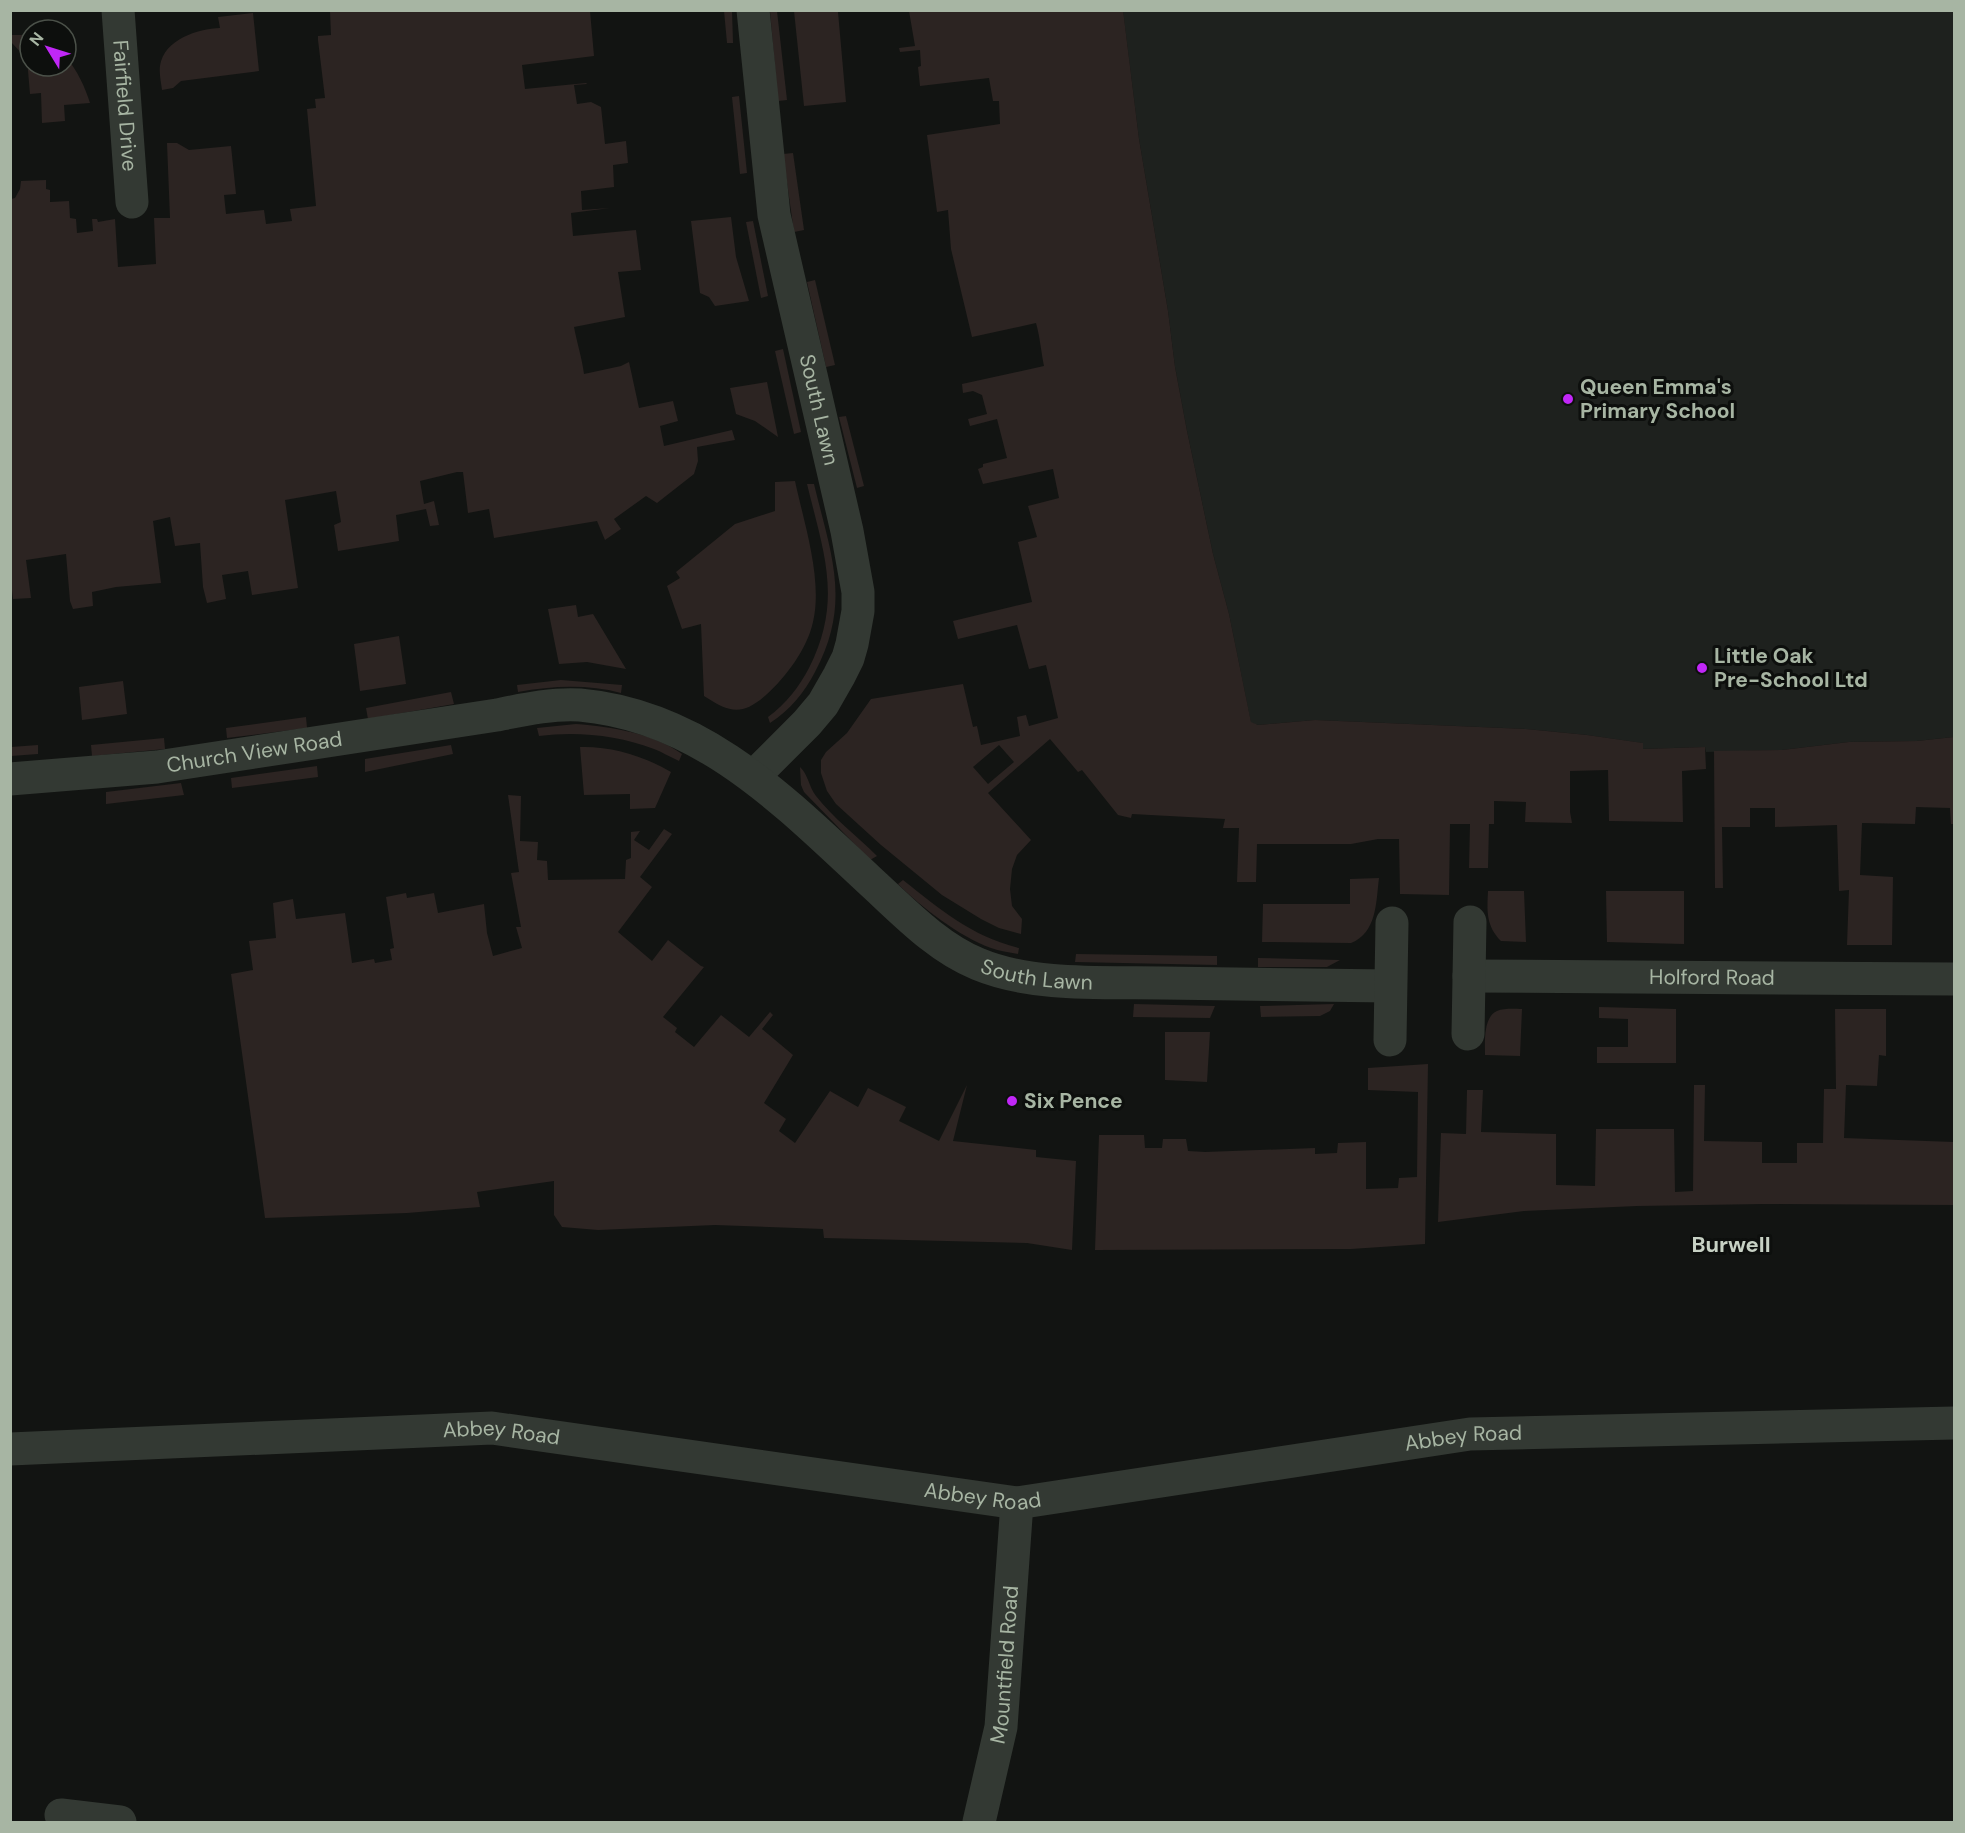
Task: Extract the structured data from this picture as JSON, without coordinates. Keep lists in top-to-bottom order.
{
  "streets": {
    "street": [
      "Fairfield Drive",
      "South Lawn",
      "Church View Road",
      "Holford Road",
      "Abbey Road",
      "Mountfield Road"
    ]
  },
  "crossings": [
    ["South Lawn", "Church View Road"],
    ["Abbey Road", "Mountfield Road"]
  ],
  "districts": ["Burwell"],
  "places": ["Queen Emma's Primary School", "Little Oak Pre-School Ltd", "Six Pence"],
  "north": "top left"
}
